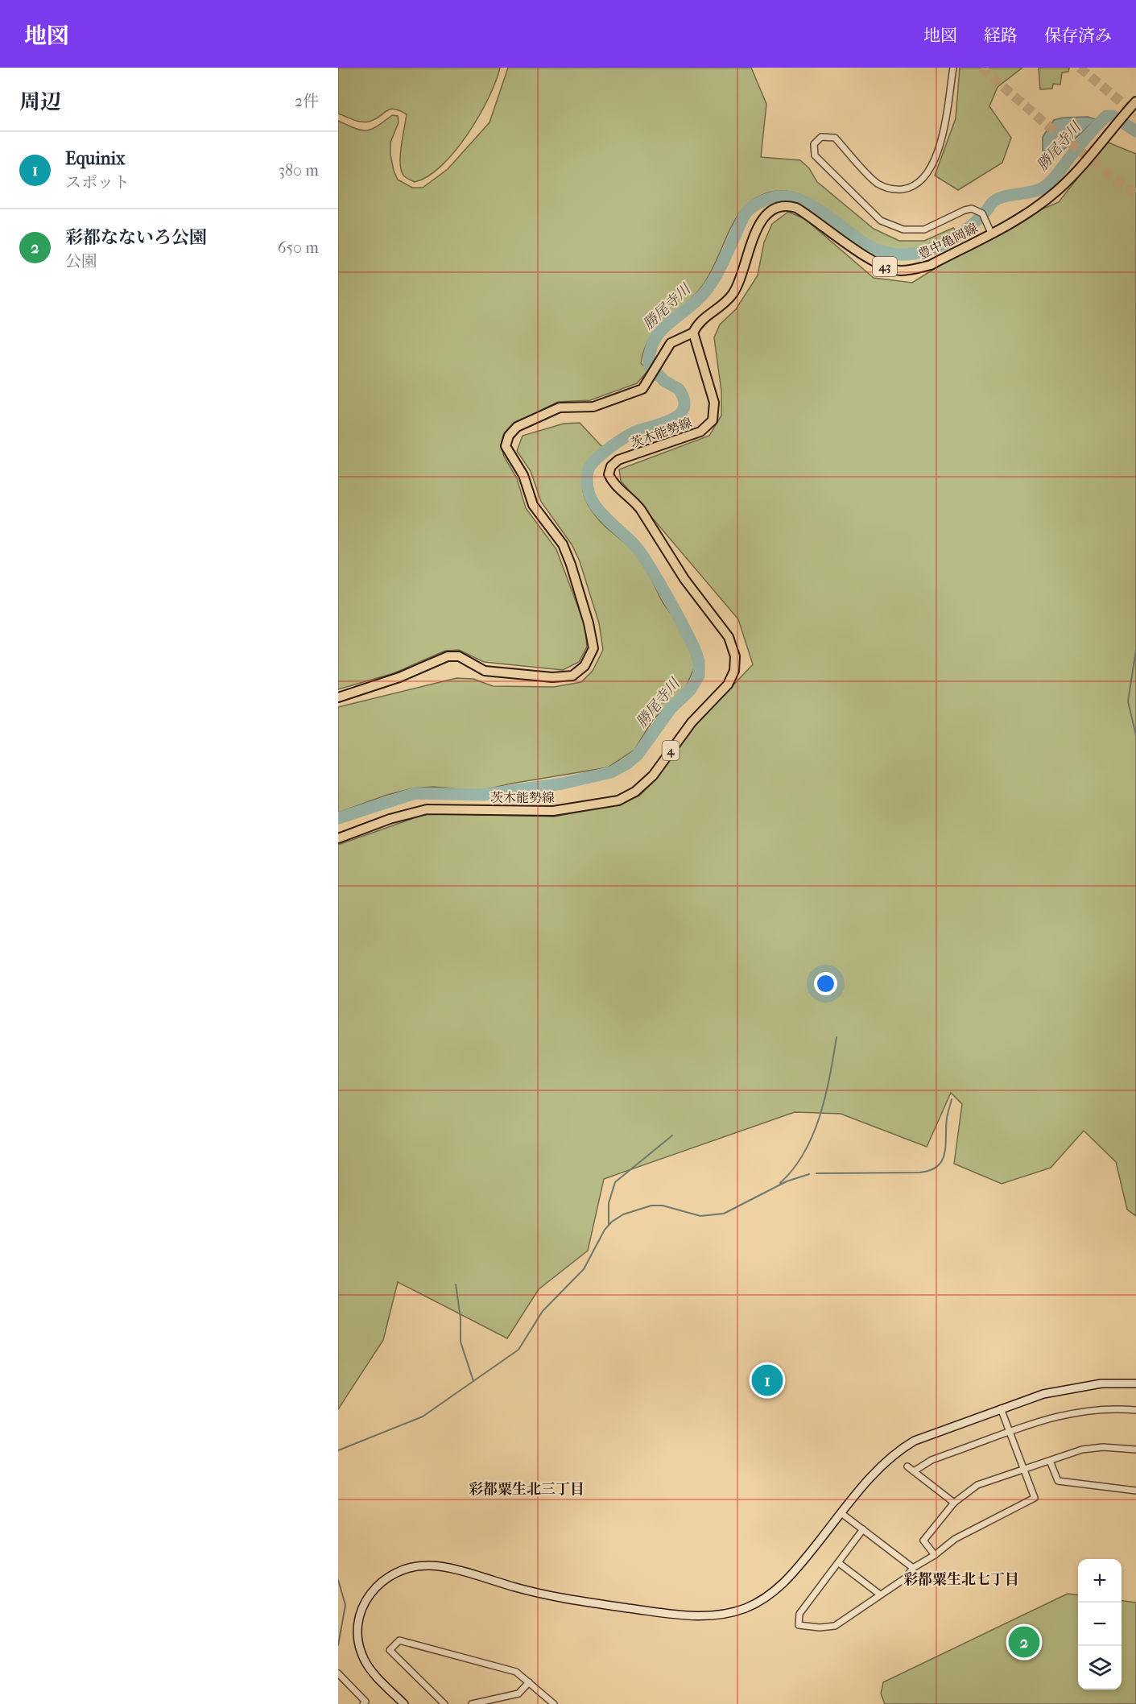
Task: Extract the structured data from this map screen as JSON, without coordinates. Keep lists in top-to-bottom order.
{
  "streets": {
    "main road": [
      "豊中亀岡線",
      "43",
      "茨木能勢線",
      "4"
    ]
  },
  "crossings": [
    ["豊中亀岡線", "茨木能勢線"]
  ],
  "districts": ["彩都粟生北三丁目", "彩都粟生北七丁目"],
  "water": ["勝尾寺川"],
  "page": {
    "header": "地図",
    "nav": ["地図", "経路", "保存済み"],
    "heading": ["周辺", "2件"],
    "list": [
      {
        "mark": "1",
        "name": "Equinix",
        "note": "スポット",
        "value": "380 m"
      },
      {
        "mark": "2",
        "name": "彩都なないろ公園",
        "note": "公園",
        "value": "650 m"
      }
    ],
    "pins": ["1", "2"],
    "map_buttons": ["+", "−"]
  }
}
